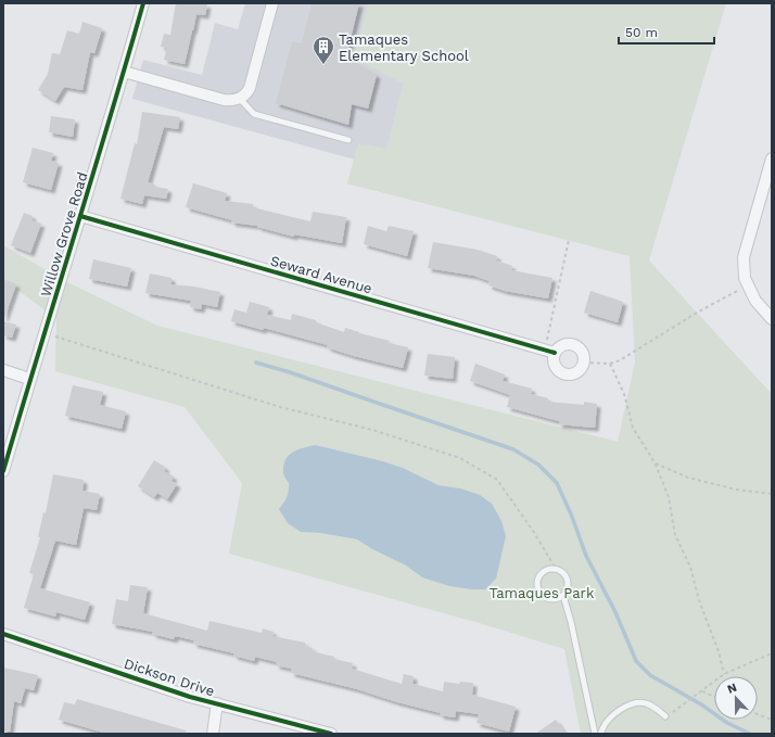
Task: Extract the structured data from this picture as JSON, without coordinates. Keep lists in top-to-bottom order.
{
  "streets": {
    "street": ["Willow Grove Road", "Seward Avenue", "Dickson Drive"]
  },
  "crossings": [
    ["Willow Grove Road", "Seward Avenue"]
  ],
  "parks": ["Tamaques Park"],
  "places": {
    "building": ["Tamaques Elementary School"]
  },
  "scale_bar": "50 m",
  "north": "top"
}
